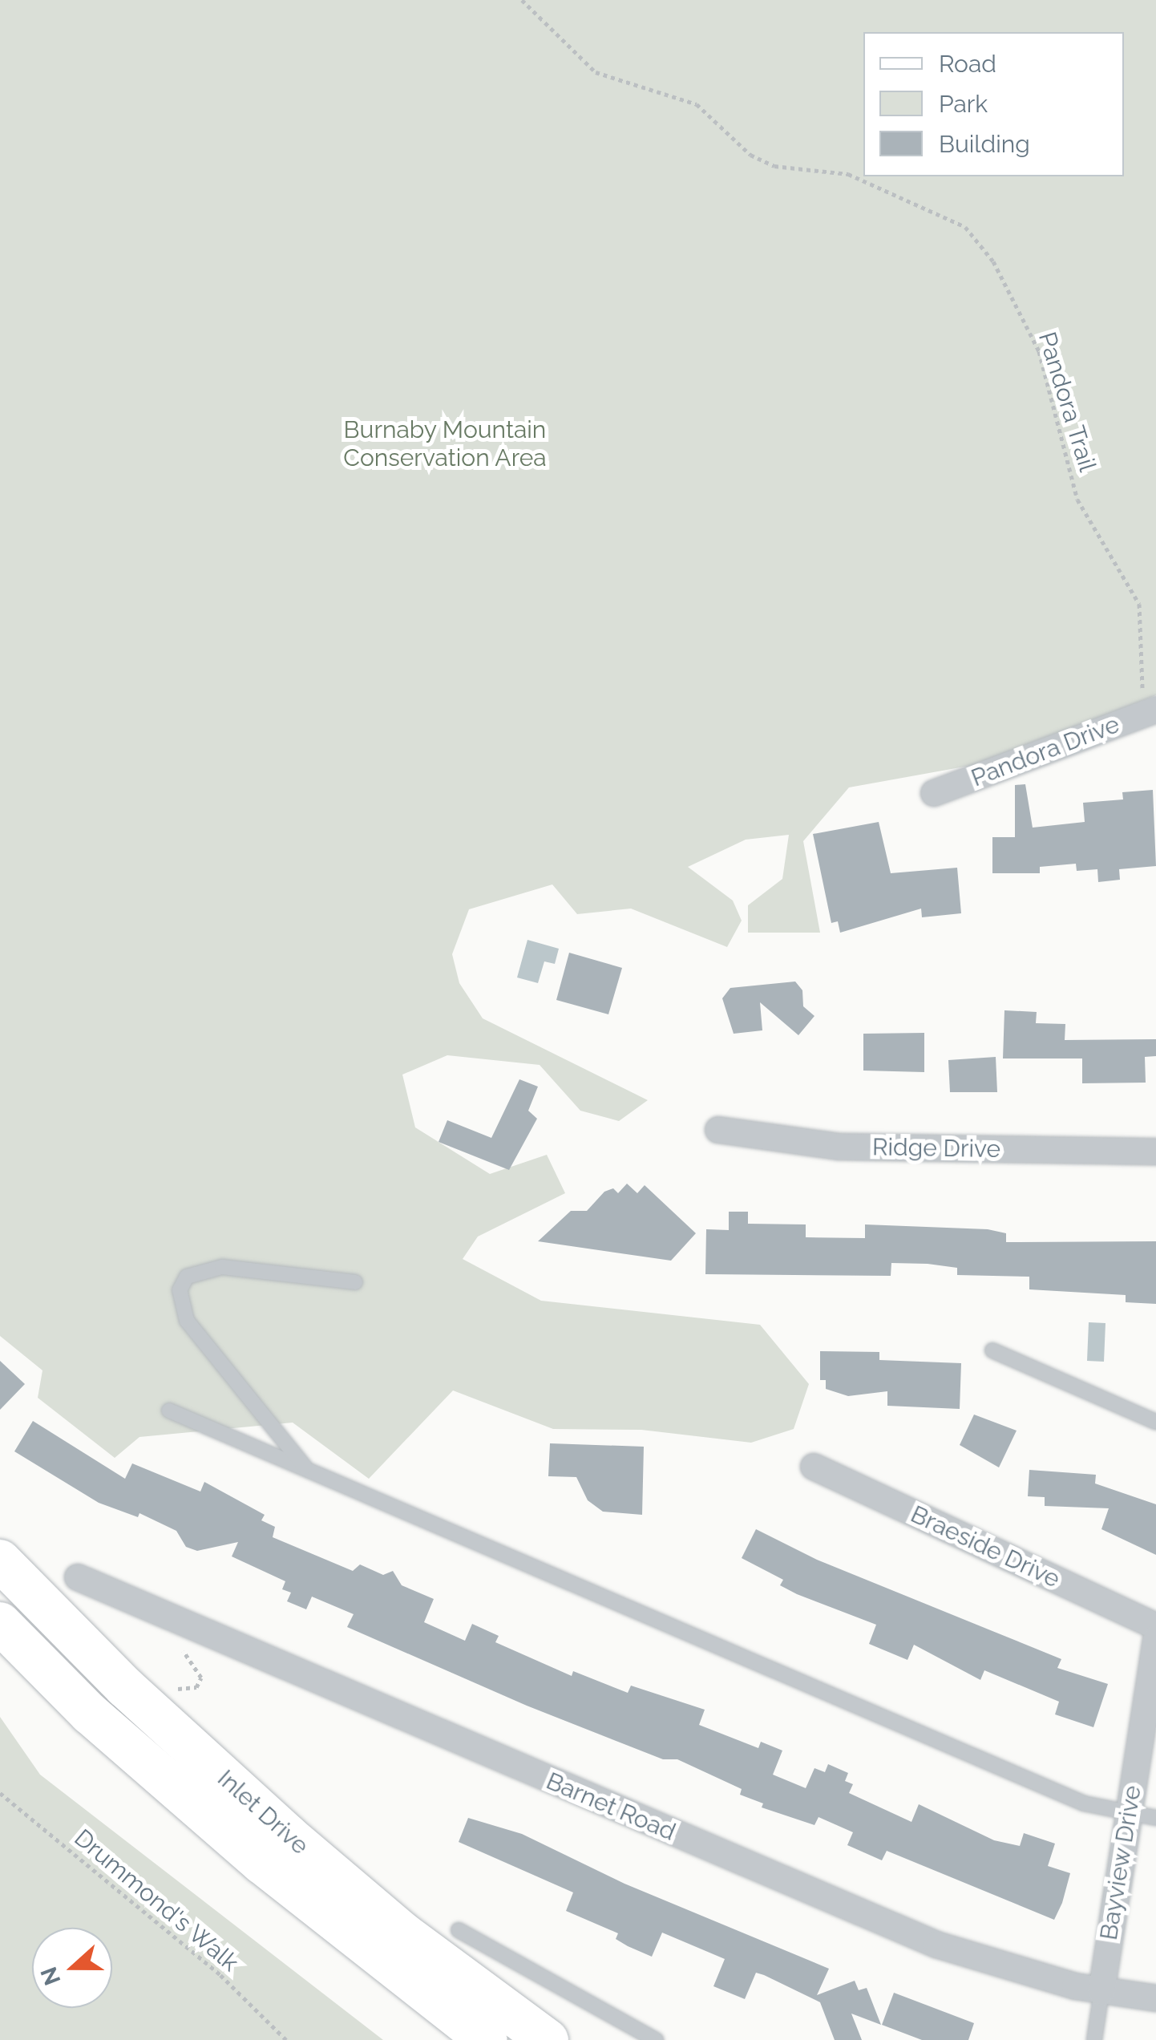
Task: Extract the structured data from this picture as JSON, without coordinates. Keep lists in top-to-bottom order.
{
  "streets": {
    "main road": ["Inlet Drive"],
    "street": [
      "Pandora Drive",
      "Ridge Drive",
      "Braeside Drive",
      "Barnet Road",
      "Bayview Drive"
    ],
    "path": ["Pandora Trail", "Drummond's Walk"]
  },
  "crossings": [
    ["Pandora Trail", "Pandora Drive"],
    ["Barnet Road", "Bayview Drive"]
  ],
  "parks": ["Burnaby Mountain Conservation Area"],
  "legend": ["Road", "Park", "Building"],
  "north": "left"
}
